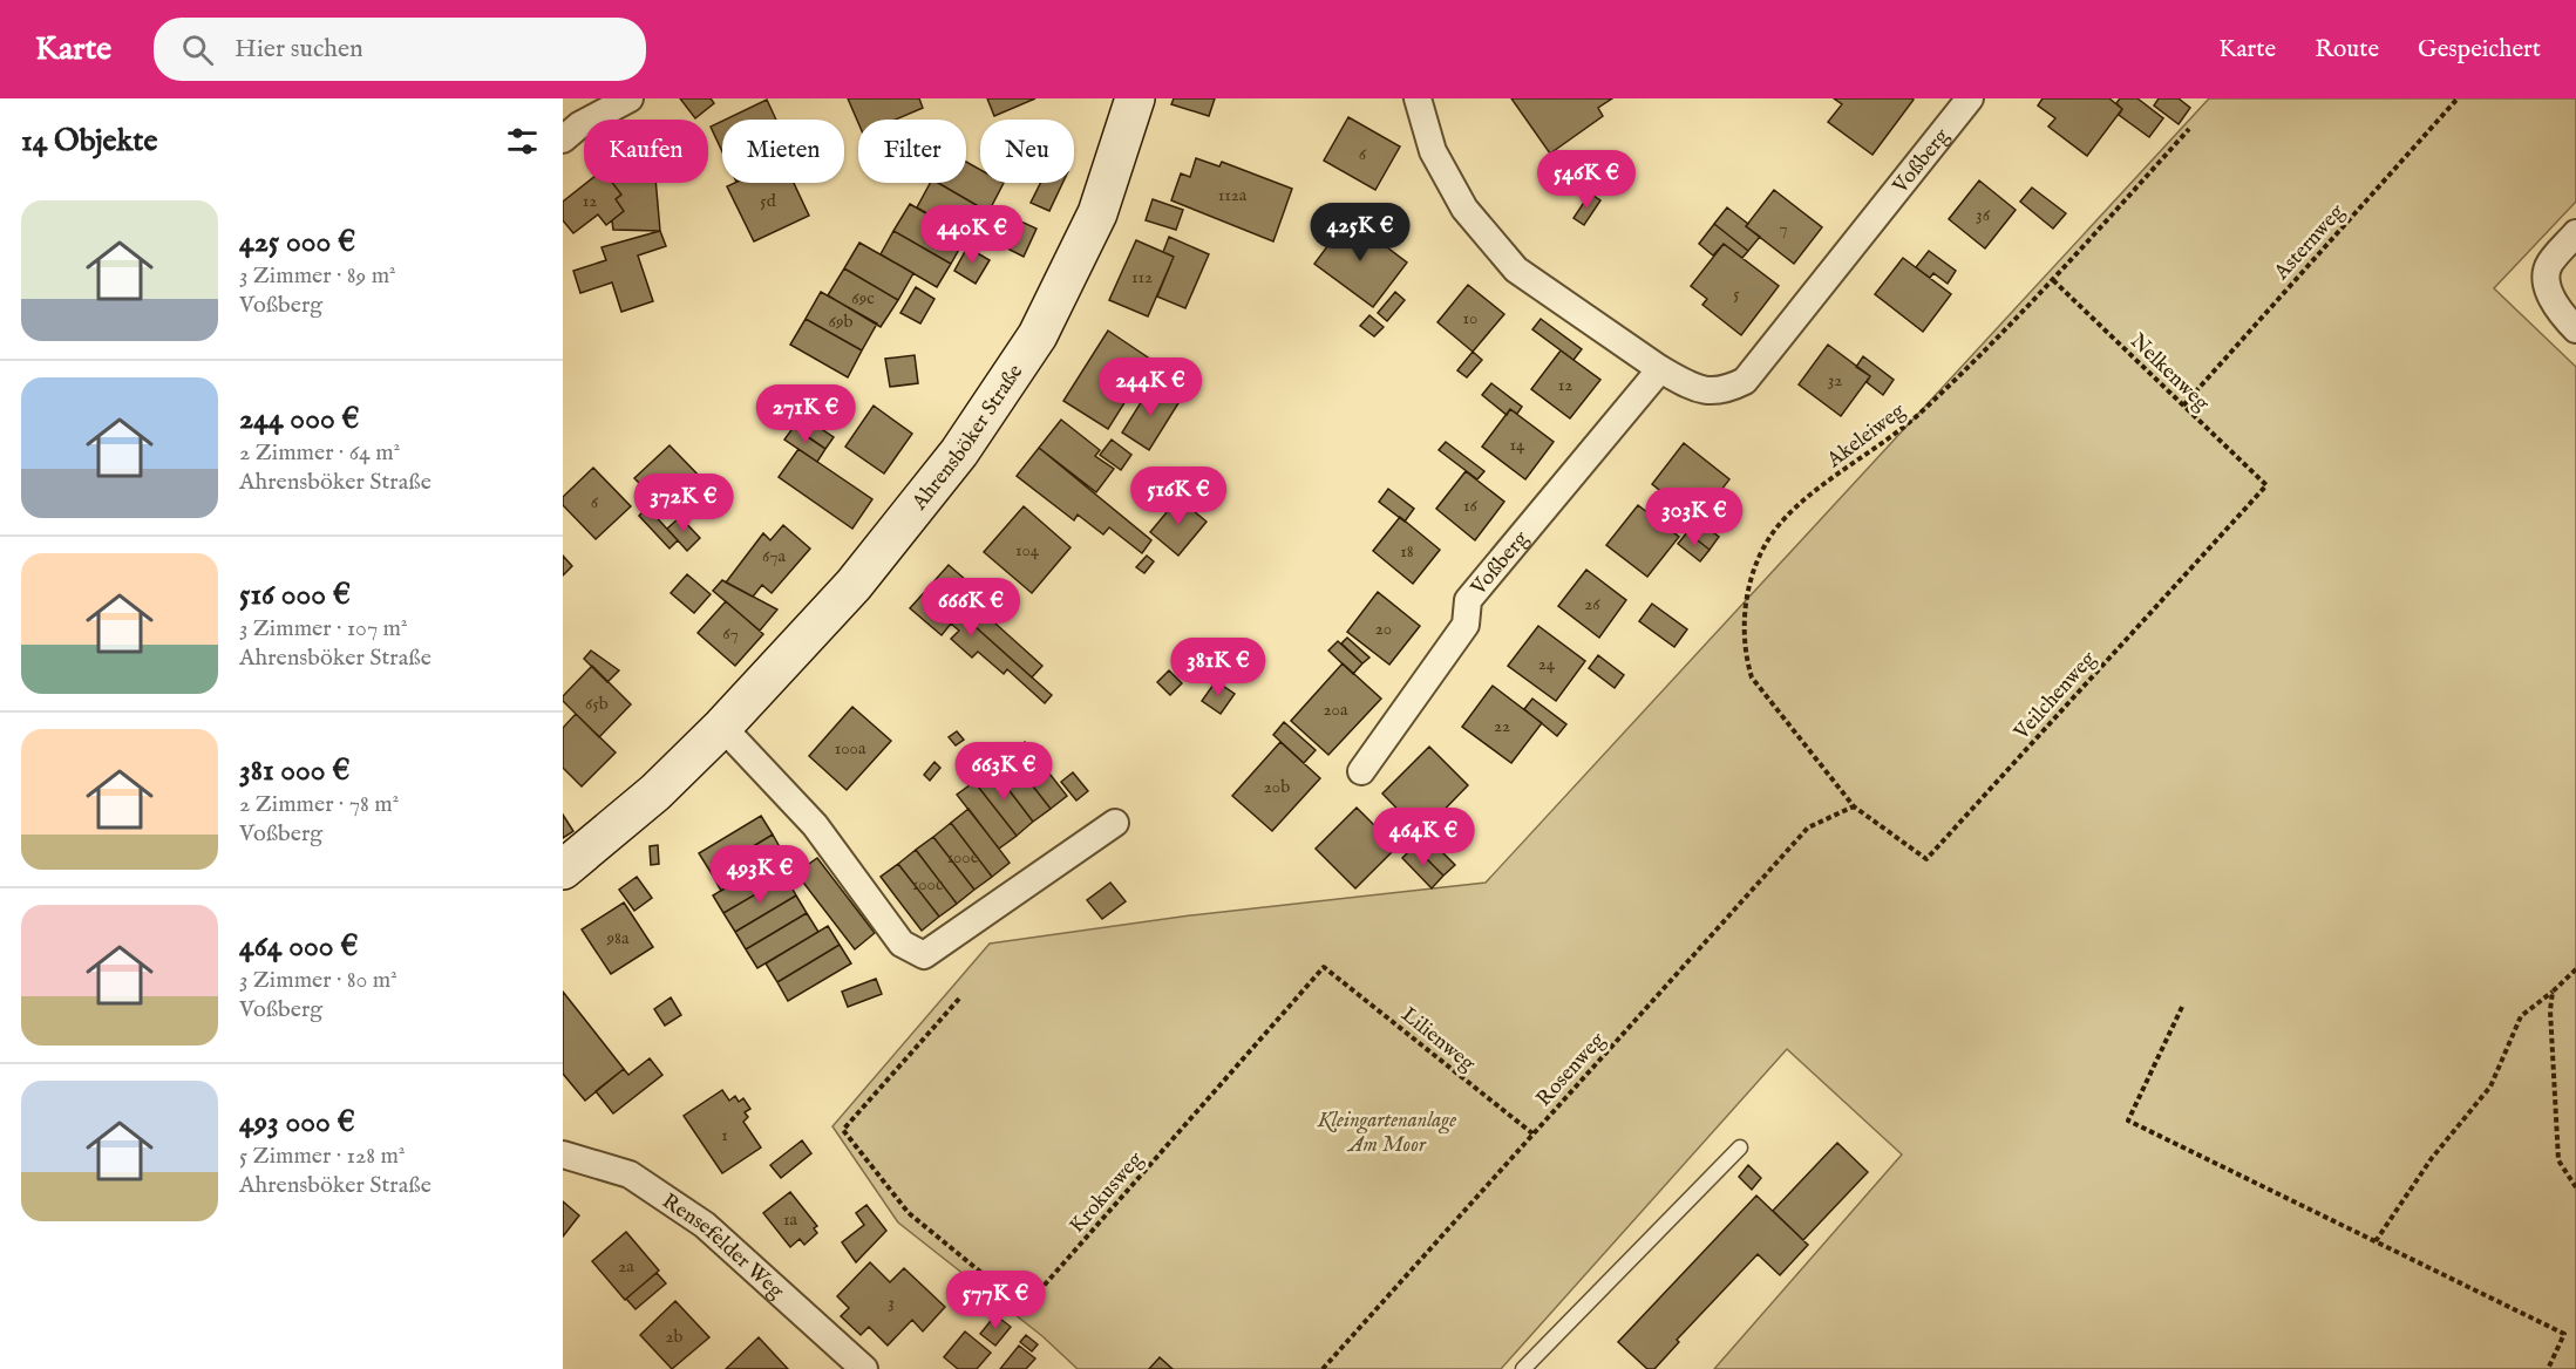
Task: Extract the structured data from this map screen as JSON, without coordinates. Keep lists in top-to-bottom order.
{
  "streets": {
    "street": ["Voßberg", "Ahrensböker Straße", "Rensefelder Weg"],
    "path": [
      "Asternweg",
      "Nelkenweg",
      "Akeleiweg",
      "Veilchenweg",
      "Lilienweg",
      "Rosenweg",
      "Krokusweg"
    ]
  },
  "crossings": [
    ["Asternweg", "Nelkenweg"],
    ["Nelkenweg", "Akeleiweg"],
    ["Nelkenweg", "Veilchenweg"],
    ["Akeleiweg", "Veilchenweg"],
    ["Akeleiweg", "Rosenweg"],
    ["Veilchenweg", "Rosenweg"],
    ["Lilienweg", "Rosenweg"],
    ["Lilienweg", "Krokusweg"]
  ],
  "parks": ["Kleingartenanlage Am Moor"],
  "house_numbers": [
    "6",
    "112a",
    "12",
    "5d",
    "36",
    "7",
    "112",
    "5",
    "69c",
    "10",
    "69b",
    "32",
    "12",
    "14",
    "6",
    "16",
    "104",
    "18",
    "67a",
    "26",
    "20",
    "67",
    "24",
    "65b",
    "20a",
    "22",
    "100a",
    "20b",
    "100e",
    "100c",
    "98a",
    "1",
    "1a",
    "2a",
    "3",
    "2b"
  ],
  "page": {
    "header": "Karte",
    "search": "Hier suchen",
    "nav": ["Karte", "Route", "Gespeichert"],
    "heading": "14 Objekte",
    "chip": [
      "Kaufen",
      "Mieten",
      "Filter",
      "Neu"
    ],
    "price": [
      "546K €",
      "425K €",
      "440K €",
      "244K €",
      "271K €",
      "516K €",
      "372K €",
      "303K €",
      "666K €",
      "381K €",
      "663K €",
      "464K €",
      "493K €",
      "577K €"
    ],
    "list": [
      {
        "name": "425 000 €",
        "note": "3 Zimmer · 89 m² · Voßberg"
      },
      {
        "name": "244 000 €",
        "note": "2 Zimmer · 64 m² · Ahrensböker Straße"
      },
      {
        "name": "516 000 €",
        "note": "3 Zimmer · 107 m² · Ahrensböker Straße"
      },
      {
        "name": "381 000 €",
        "note": "2 Zimmer · 78 m² · Voßberg"
      },
      {
        "name": "464 000 €",
        "note": "3 Zimmer · 80 m² · Voßberg"
      },
      {
        "name": "493 000 €",
        "note": "5 Zimmer · 128 m² · Ahrensböker Straße"
      }
    ]
  }
}
